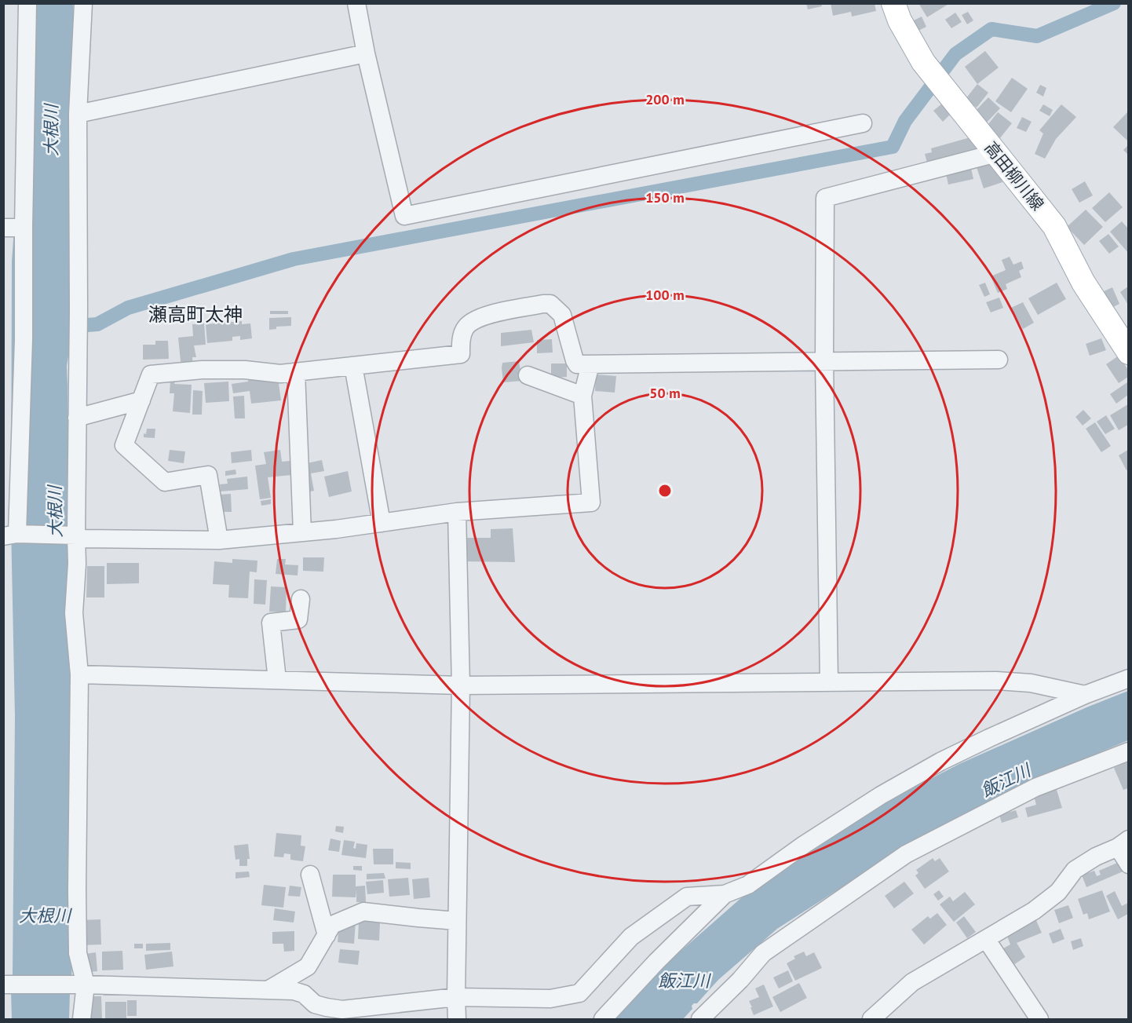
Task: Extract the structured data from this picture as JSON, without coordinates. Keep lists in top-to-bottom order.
{
  "streets": {
    "main road": ["高田柳川線"]
  },
  "districts": ["瀬高町太神"],
  "water": ["大根川", "飯江川"],
  "rings": [
    "200 m",
    "150 m",
    "100 m",
    "50 m"
  ]
}
